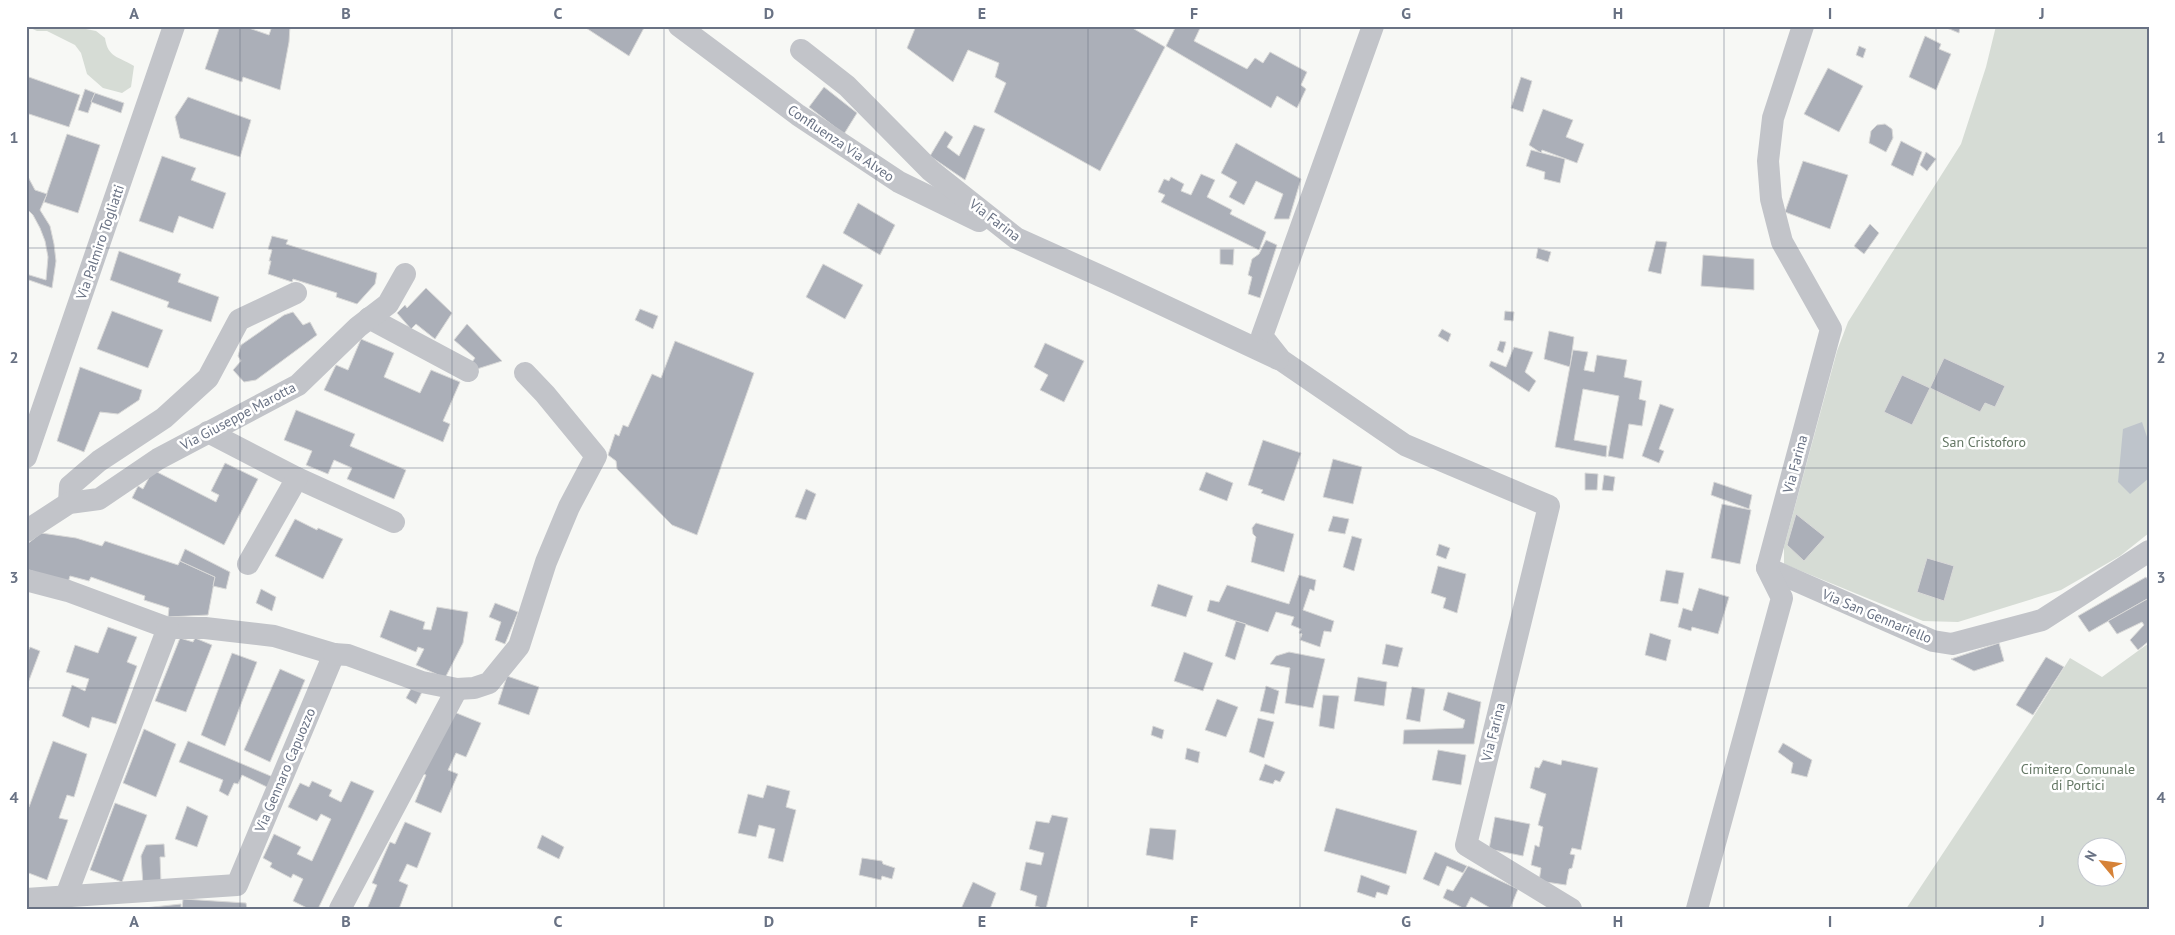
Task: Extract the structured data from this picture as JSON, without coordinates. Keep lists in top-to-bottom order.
{
  "streets": {
    "street": [
      "Confluenza Via Alveo",
      "Via Farina",
      "Via Palmiro Togliatti",
      "Via Giuseppe Marotta",
      "Via San Gennariello",
      "Via Gennaro Capuozzo"
    ]
  },
  "crossings": [
    ["Confluenza Via Alveo", "Via Farina"],
    ["Via Farina", "Via San Gennariello"]
  ],
  "parks": ["San Cristoforo", "Cimitero Comunale di Portici"],
  "north": "top left",
  "grid": {
    "columns": [
      "A",
      "B",
      "C",
      "D",
      "E",
      "F",
      "G",
      "H",
      "I",
      "J"
    ],
    "rows": [
      "1",
      "2",
      "3",
      "4"
    ]
  }
}
